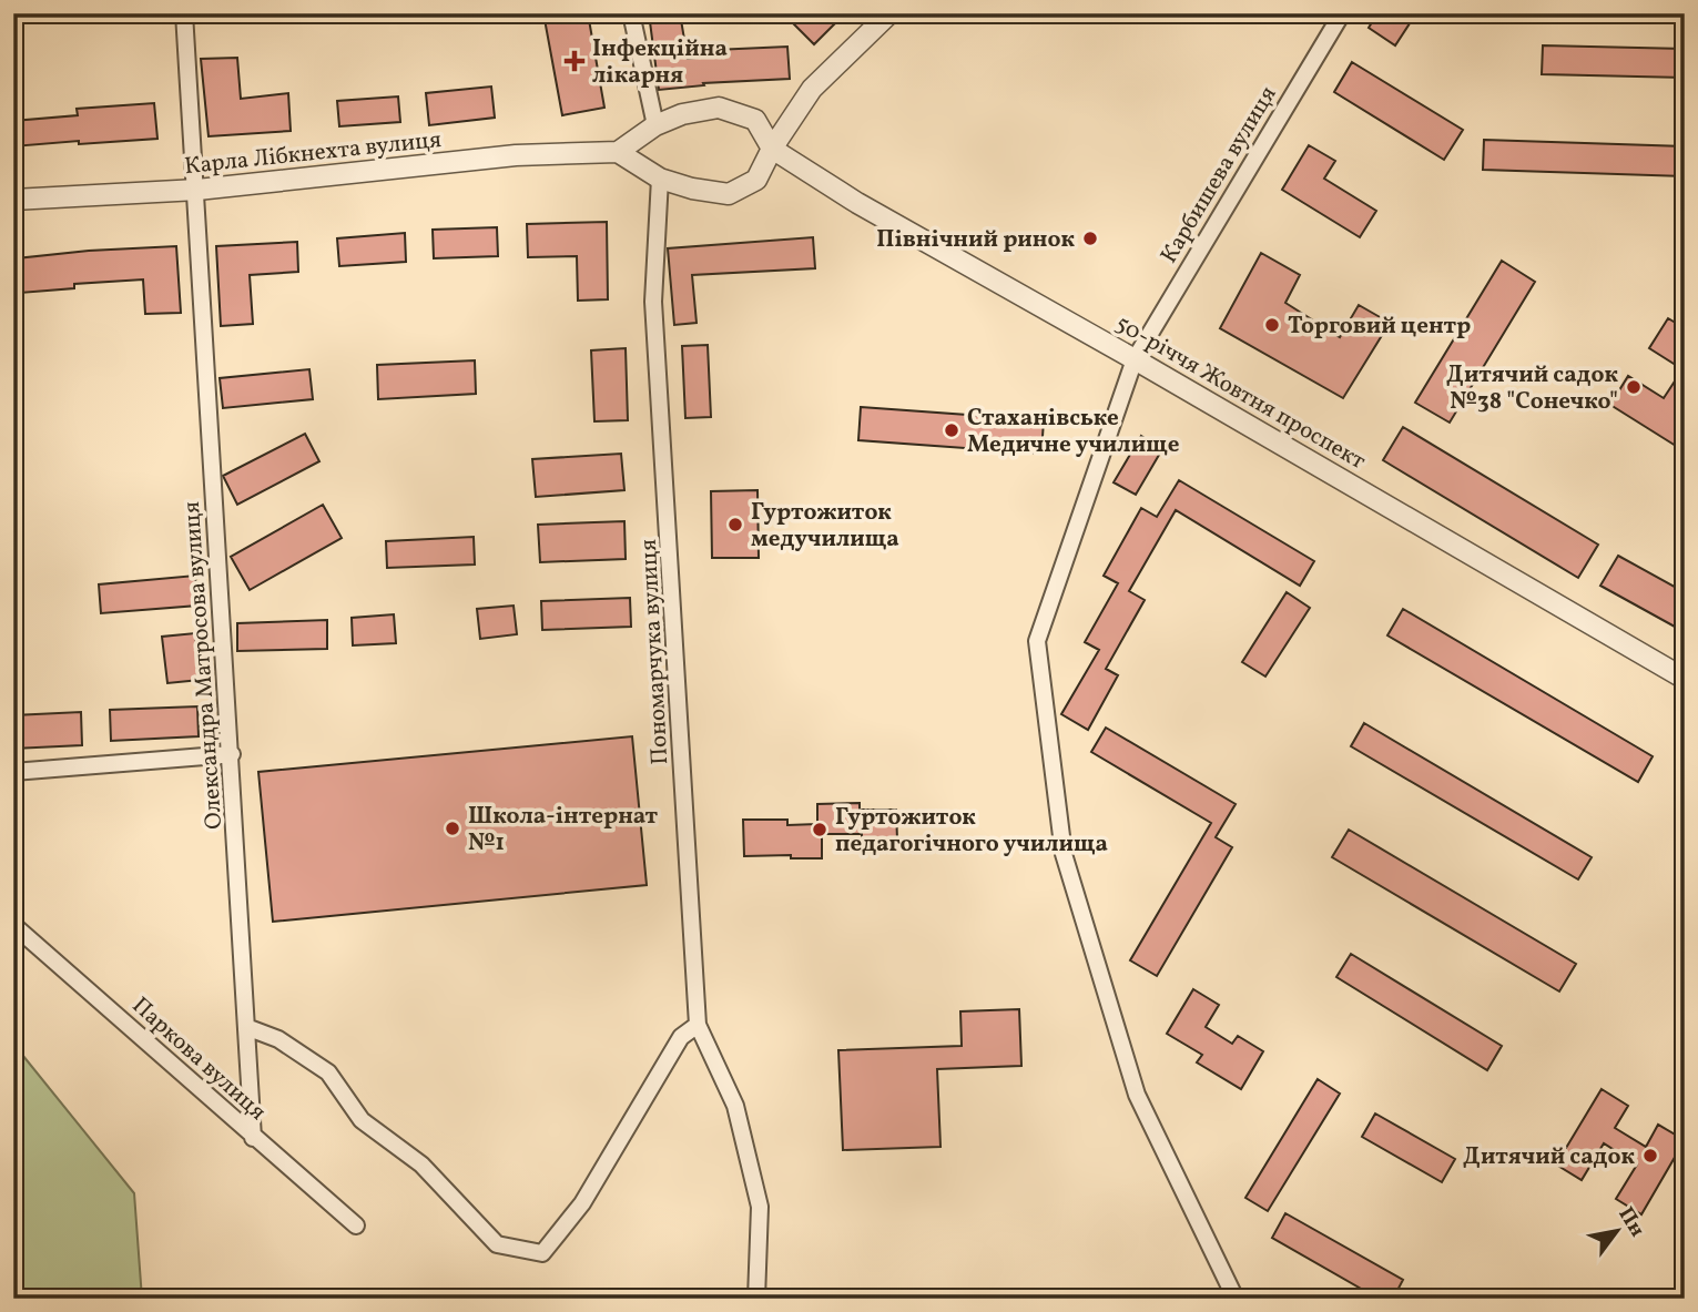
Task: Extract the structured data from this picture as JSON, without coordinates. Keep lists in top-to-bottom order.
{
  "streets": {
    "street": [
      "Карла Лібкнехта вулиця",
      "Карбишева вулиця",
      "50-річчя Жовтня проспект",
      "Пономарчука вулиця",
      "Олександра Матросова вулиця",
      "Паркова вулиця"
    ]
  },
  "crossings": [
    ["Карла Лібкнехта вулиця", "Олександра Матросова вулиця"],
    ["Карбишева вулиця", "50-річчя Жовтня проспект"],
    ["Олександра Матросова вулиця", "Паркова вулиця"]
  ],
  "places": {
    "health": ["Інфекційна лікарня"],
    "other": [
      "Північний ринок",
      "Торговий центр",
      "Дитячий садок №38 \"Сонечко\"",
      "Стаханівське Медичне училище",
      "Гуртожиток медучилища",
      "Школа-інтернат №1",
      "Гуртожиток педагогічного училища",
      "Дитячий садок"
    ]
  },
  "north": "top right"
}
